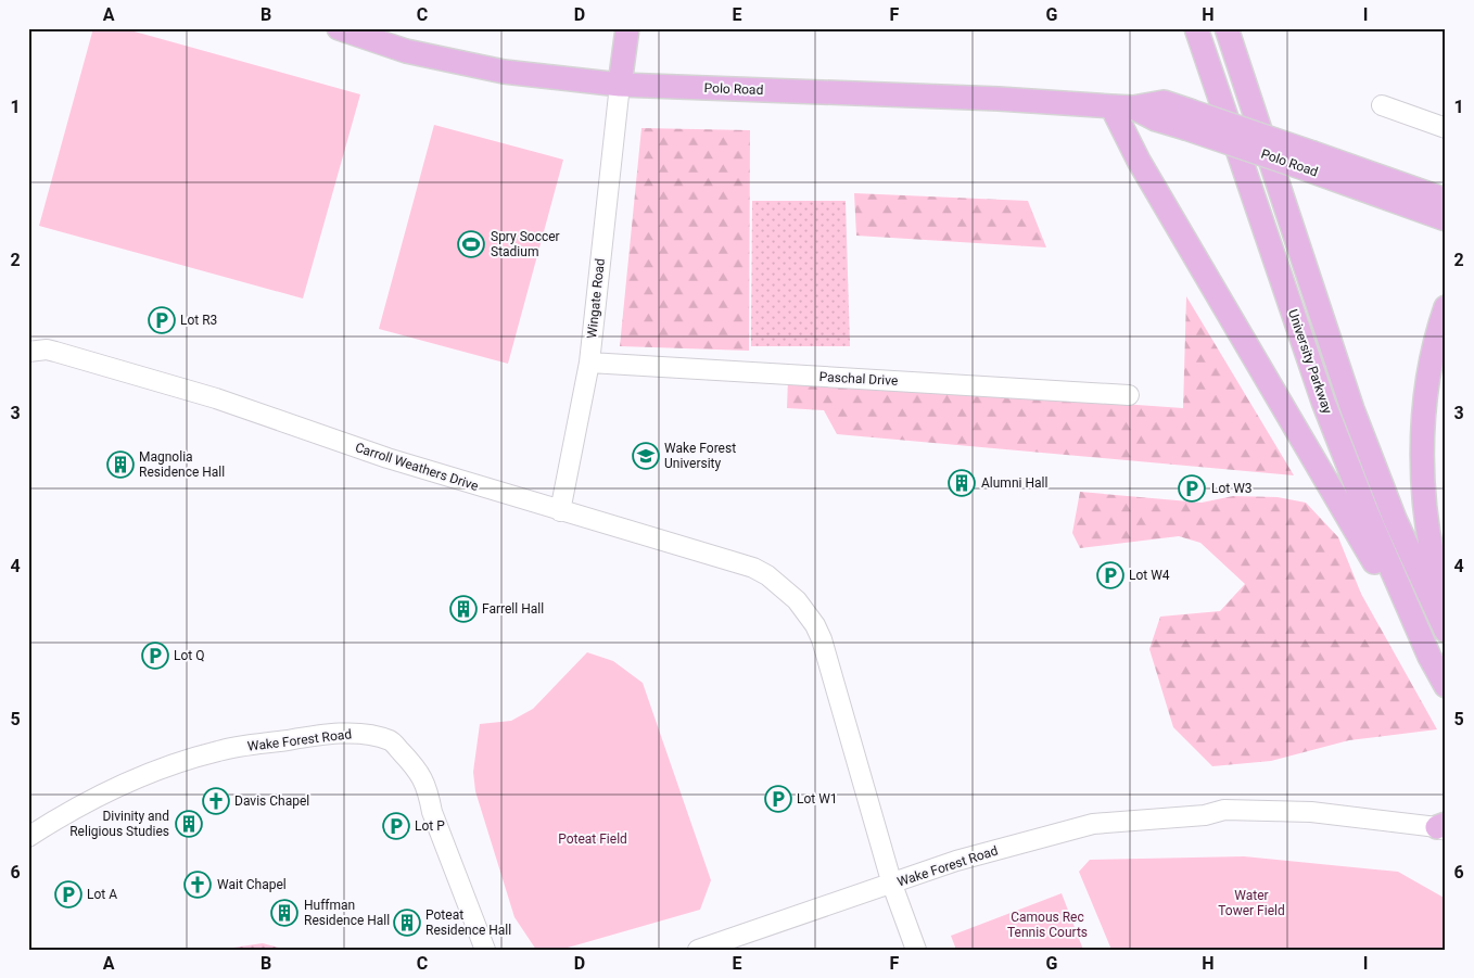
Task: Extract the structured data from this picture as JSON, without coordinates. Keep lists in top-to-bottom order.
{
  "streets": {
    "main road": ["Polo Road", "University Parkway"],
    "street": [
      "Wingate Road",
      "Paschal Drive",
      "Carroll Weathers Drive",
      "Wake Forest Road"
    ]
  },
  "crossings": [
    ["Polo Road", "Wingate Road"],
    ["Wingate Road", "Paschal Drive"],
    ["Wingate Road", "Carroll Weathers Drive"],
    ["Carroll Weathers Drive", "Wake Forest Road"]
  ],
  "parks": ["Poteat Field", "Water Tower Field", "Camous Rec Tennis Courts"],
  "places": {
    "sports": ["Spry Soccer Stadium"],
    "parking": [
      "Lot R3",
      "Lot W3",
      "Lot W4",
      "Lot Q",
      "Lot W1",
      "Lot P",
      "Lot A"
    ],
    "school or university": ["Wake Forest University"],
    "building": [
      "Magnolia Residence Hall",
      "Alumni Hall",
      "Farrell Hall",
      "Divinity and Religious Studies",
      "Huffman Residence Hall",
      "Poteat Residence Hall"
    ],
    "church": ["Davis Chapel", "Wait Chapel"]
  },
  "grid": {
    "columns": [
      "A",
      "B",
      "C",
      "D",
      "E",
      "F",
      "G",
      "H",
      "I"
    ],
    "rows": [
      "1",
      "2",
      "3",
      "4",
      "5",
      "6"
    ]
  }
}
